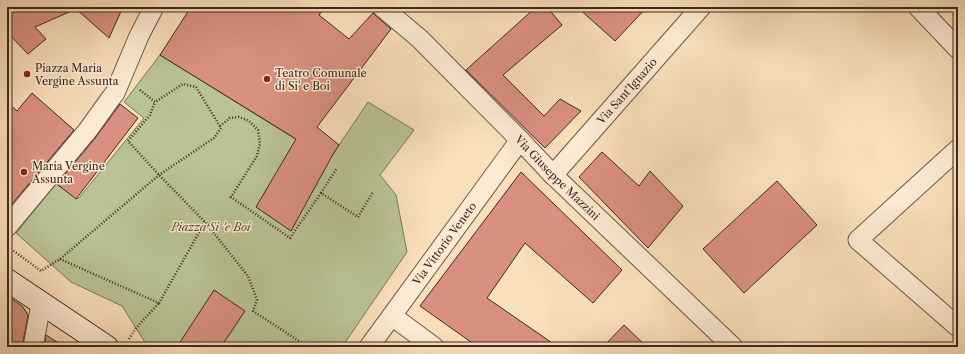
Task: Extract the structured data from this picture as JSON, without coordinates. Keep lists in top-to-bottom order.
{
  "streets": {
    "street": ["Via Sant'Ignazio", "Via Giuseppe Mazzini", "Via Vittorio Veneto"]
  },
  "crossings": [
    ["Via Sant'Ignazio", "Via Giuseppe Mazzini"],
    ["Via Giuseppe Mazzini", "Via Vittorio Veneto"]
  ],
  "parks": ["Piazza Si ’e Boi"],
  "places": ["Piazza Maria Vergine Assunta", "Teatro Comunale di Si' e Boi", "Maria Vergine Assunta"]
}
